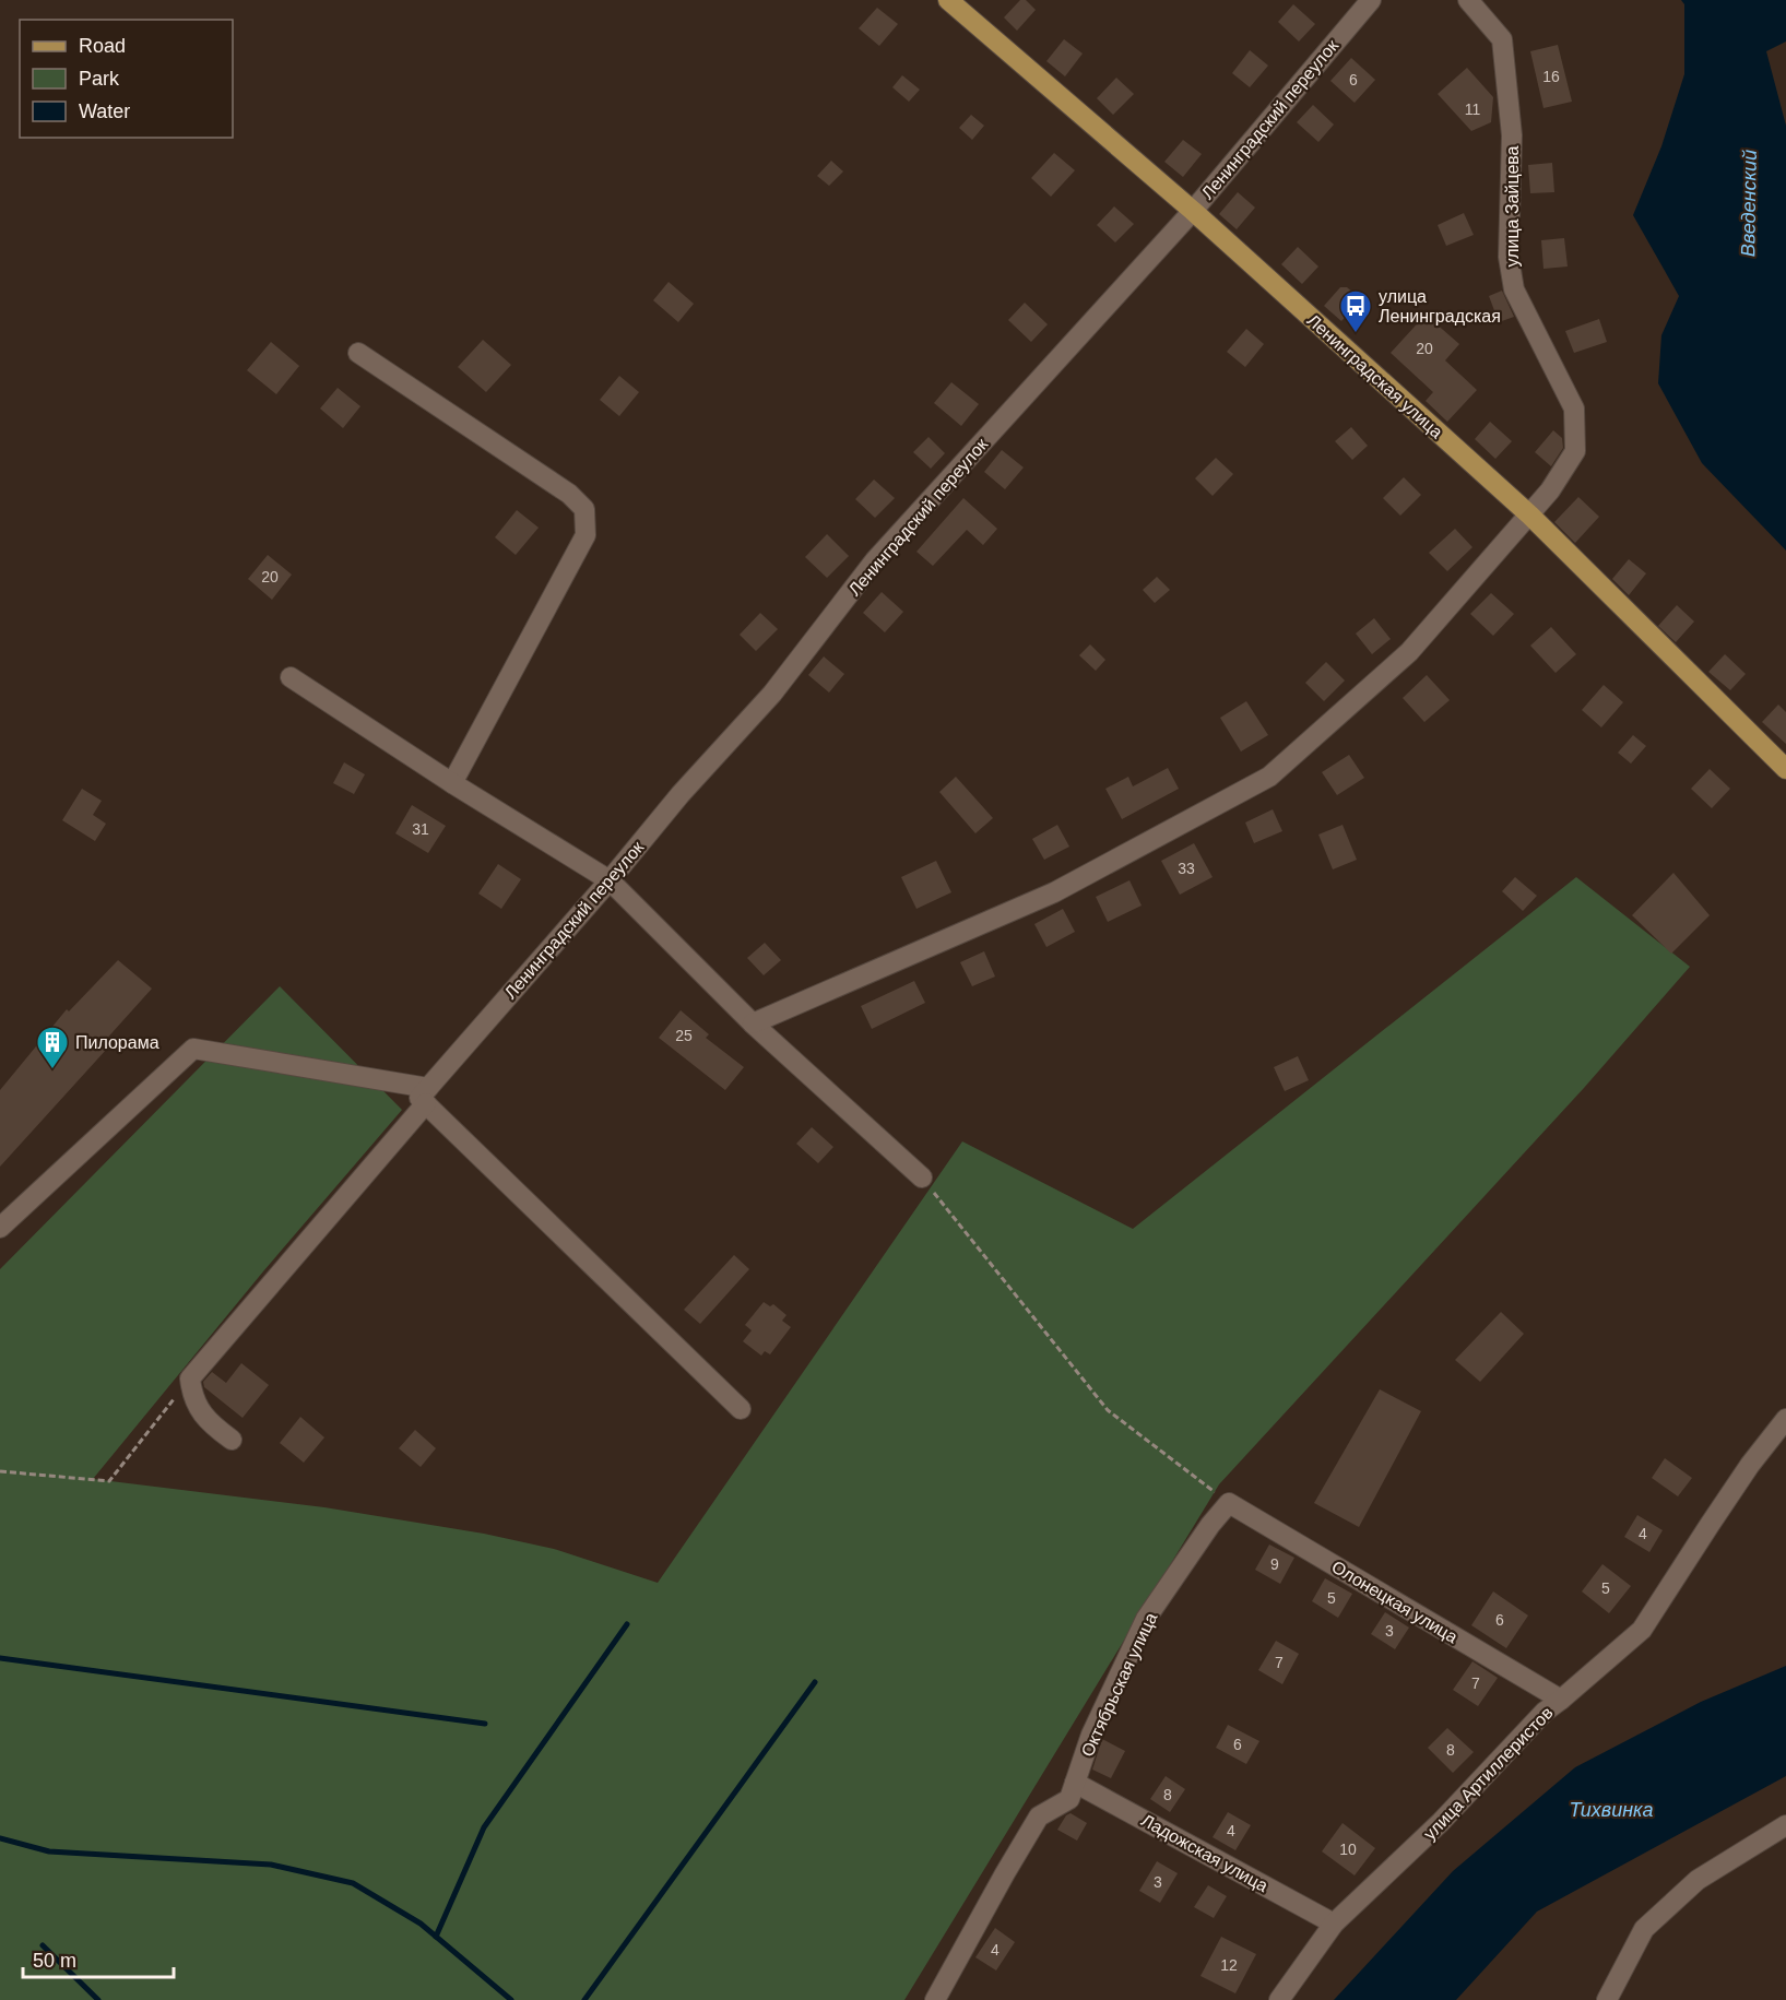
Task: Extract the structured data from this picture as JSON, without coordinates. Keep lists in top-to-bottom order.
{
  "streets": {
    "main road": ["Ленинградская улица"],
    "street": [
      "Ленинградский переулок",
      "улица Зайцева",
      "Олонецкая улица",
      "Октябрьская улица",
      "улица Артиллеристов",
      "Ладожская улица"
    ]
  },
  "crossings": [
    ["Ленинградский переулок", "Ленинградская улица"],
    ["улица Зайцева", "Ленинградская улица"],
    ["Олонецкая улица", "Октябрьская улица"],
    ["Олонецкая улица", "улица Артиллеристов"],
    ["Октябрьская улица", "Ладожская улица"],
    ["улица Артиллеристов", "Ладожская улица"]
  ],
  "water": ["Введенский", "Тихвинка"],
  "places": {
    "bus stop": ["улица Ленинградская"],
    "building": ["Пилорама"]
  },
  "house_numbers": [
    "16",
    "6",
    "11",
    "20",
    "20",
    "31",
    "33",
    "25",
    "4",
    "9",
    "5",
    "5",
    "6",
    "3",
    "7",
    "7",
    "6",
    "8",
    "8",
    "4",
    "10",
    "3",
    "4",
    "12"
  ],
  "legend": ["Road", "Park", "Water"],
  "scale_bar": "50 m"
}
